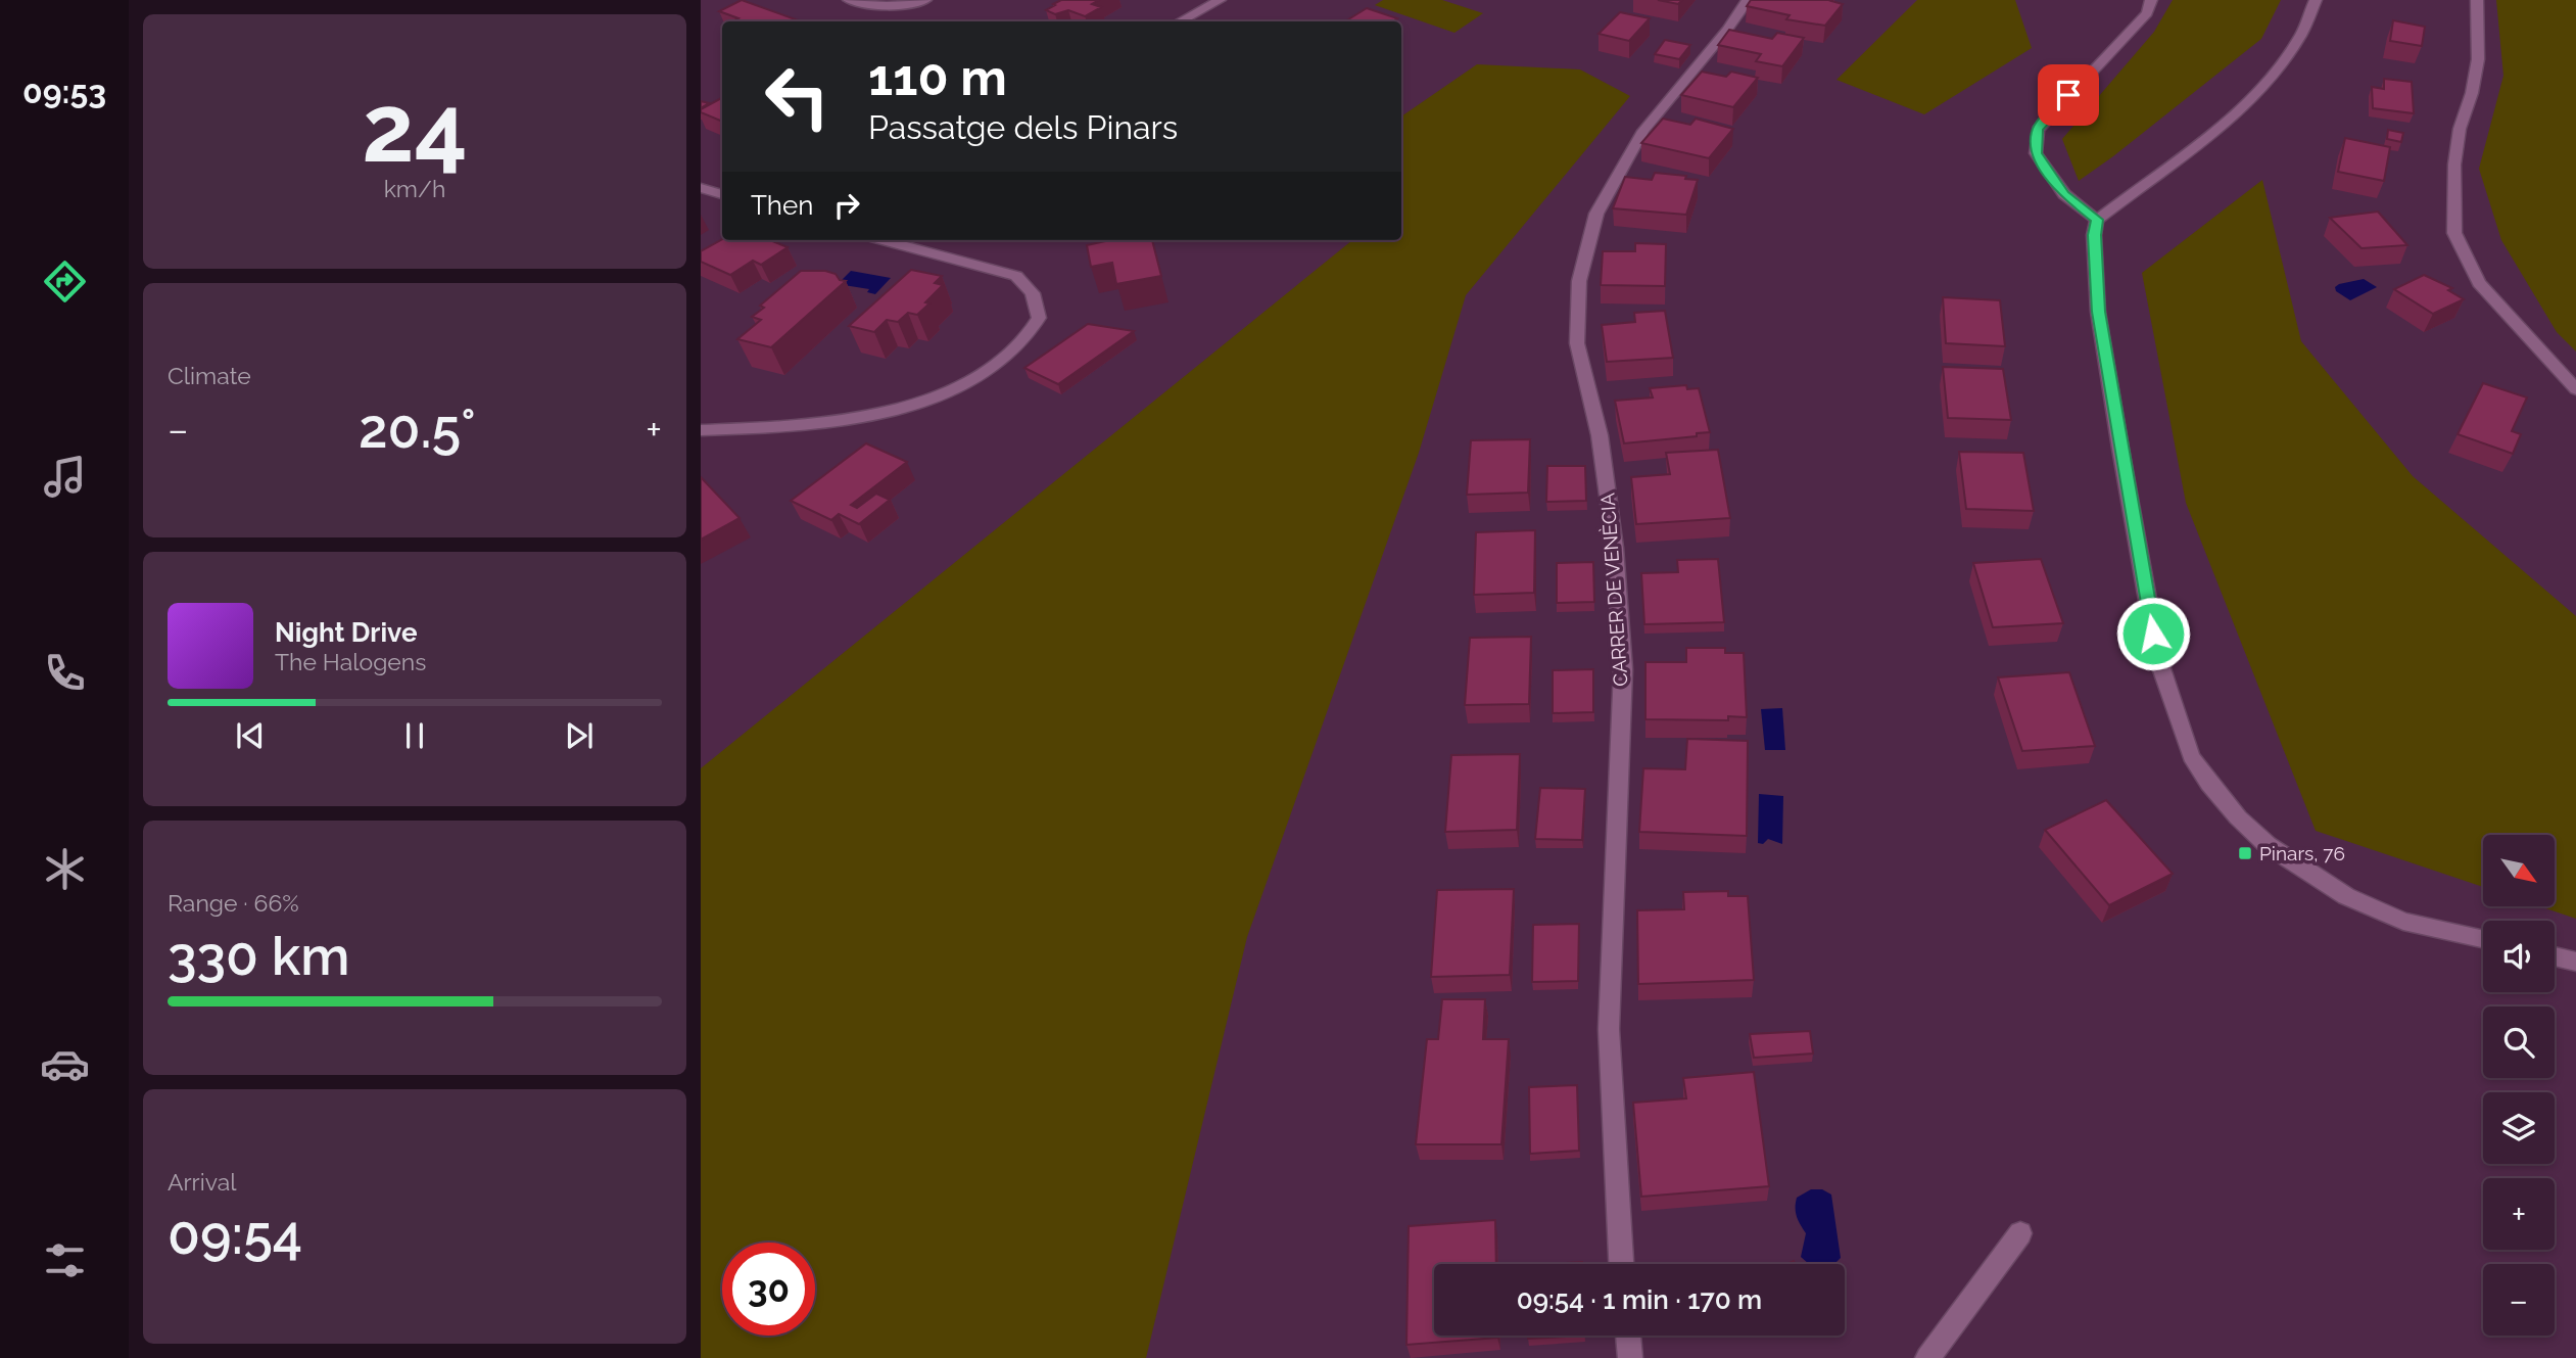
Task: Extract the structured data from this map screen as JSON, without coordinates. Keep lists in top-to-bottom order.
{
  "streets": {
    "street": ["CARRER DE VENÈCIA"]
  },
  "places": {
    "transit": ["Pinars, 76"]
  },
  "north": "bottom right",
  "page": {
    "tabs": "09:53",
    "tile": [
      ["24", "km/h"],
      "Climate",
      ["Range · 66%", "330 km"],
      ["Arrival", "09:54"]
    ],
    "turn": ["110 m", "Passatge dels Pinars"],
    "then": "Then",
    "heat": ["−", "20.5°", "+"],
    "song": ["Night Drive", "The Halogens"],
    "map_buttons": ["+", "−"],
    "limit": "30",
    "trip": "09:54 · 1 min · 170 m"
  }
}
